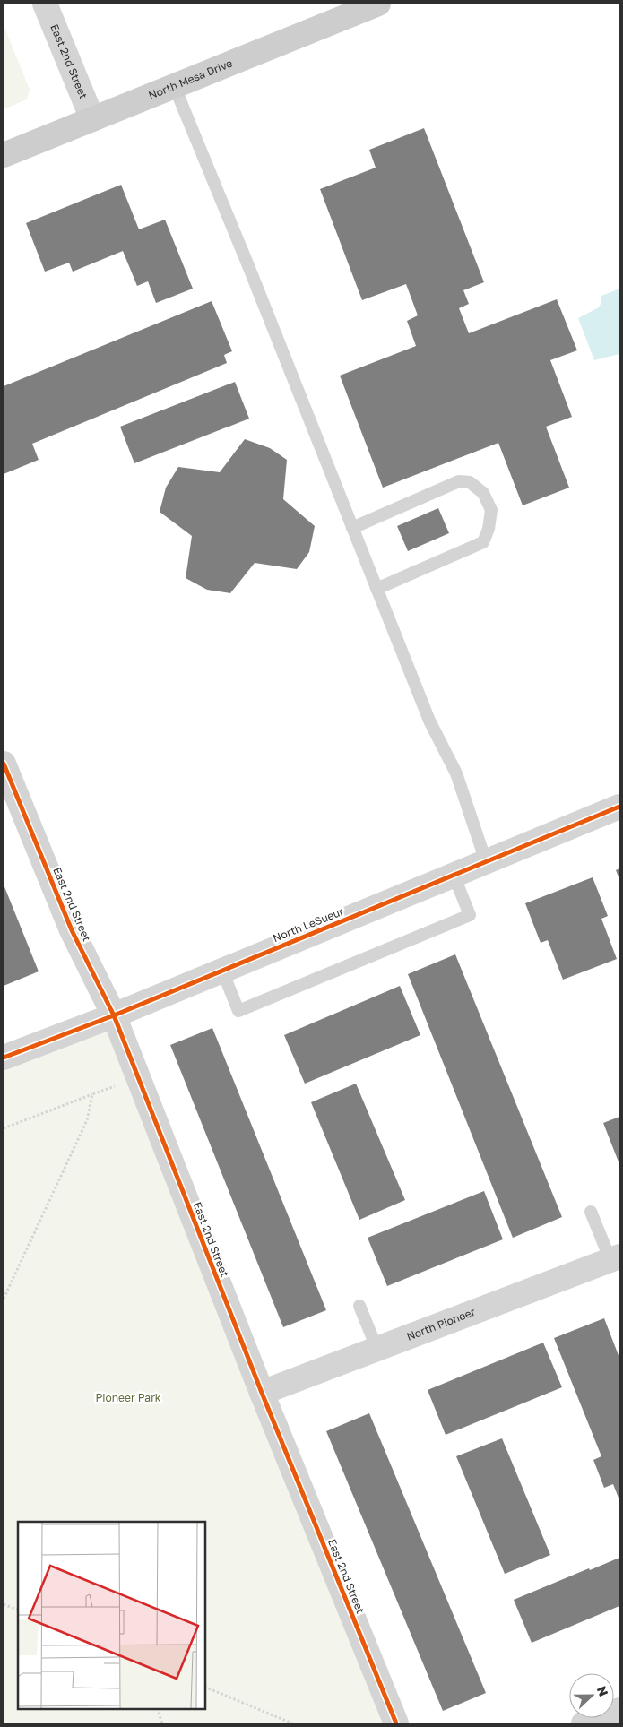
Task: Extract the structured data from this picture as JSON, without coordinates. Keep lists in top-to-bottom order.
{
  "streets": {
    "main road": ["North Mesa Drive"],
    "street": ["East 2nd Street", "North LeSueur", "North Pioneer"]
  },
  "crossings": [
    ["East 2nd Street", "North Mesa Drive"],
    ["East 2nd Street", "North LeSueur"],
    ["East 2nd Street", "North Pioneer"]
  ],
  "parks": ["Pioneer Park"],
  "north": "right"
}
